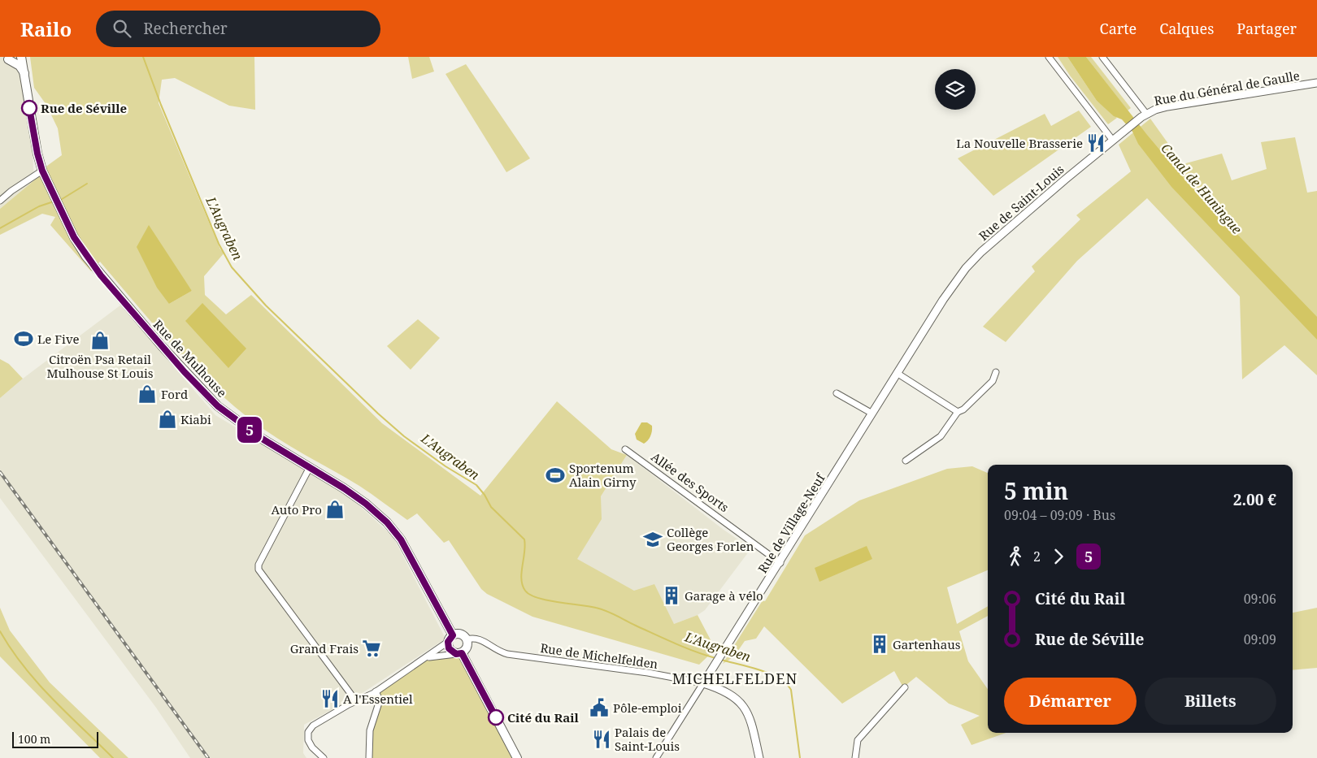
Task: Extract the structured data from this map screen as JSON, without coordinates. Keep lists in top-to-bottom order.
{
  "streets": {
    "main road": ["Rue de Mulhouse"],
    "street": [
      "Rue du Général de Gaulle",
      "Rue de Saint-Louis",
      "Allée des Sports",
      "Rue de Village-Neuf",
      "Rue de Michelfelden"
    ]
  },
  "crossings": [
    ["Rue du Général de Gaulle", "Rue de Saint-Louis"],
    ["Rue de Saint-Louis", "Rue de Village-Neuf"],
    ["Rue de Mulhouse", "Rue de Michelfelden"],
    ["Allée des Sports", "Rue de Village-Neuf"],
    ["Rue de Village-Neuf", "Rue de Michelfelden"]
  ],
  "districts": ["MICHELFELDEN"],
  "water": ["Canal de Huningue", "L'Augraben"],
  "places": {
    "other": ["Rue de Séville", "Cité du Rail"],
    "restaurant": ["La Nouvelle Brasserie", "A l'Essentiel", "Palais de Saint-Louis"],
    "sports": ["Le Five", "Sportenum Alain Girny"],
    "shop": [
      "Citroën Psa Retail Mulhouse St Louis",
      "Ford",
      "Kiabi",
      "Auto Pro"
    ],
    "school or university": ["Collège Georges Forlen"],
    "building": ["Garage à vélo", "Gartenhaus"],
    "supermarket": ["Grand Frais"],
    "public building": ["Pôle-emploi"]
  },
  "lines": ["bus line 5"],
  "scale_bar": "100 m",
  "page": {
    "header": "Railo",
    "search": "Rechercher",
    "nav": ["Carte", "Calques", "Partager"],
    "on_map": "5",
    "heading": ["5 min", "09:04 – 09:09 · Bus", "2.00 €"],
    "legs": ["2", "5"],
    "list": [
      {
        "name": "Cité du Rail",
        "value": "09:06"
      },
      {
        "name": "Rue de Séville",
        "value": "09:09"
      }
    ],
    "buttons": ["Démarrer", "Billets"],
    "scale": "100 m"
  }
}
